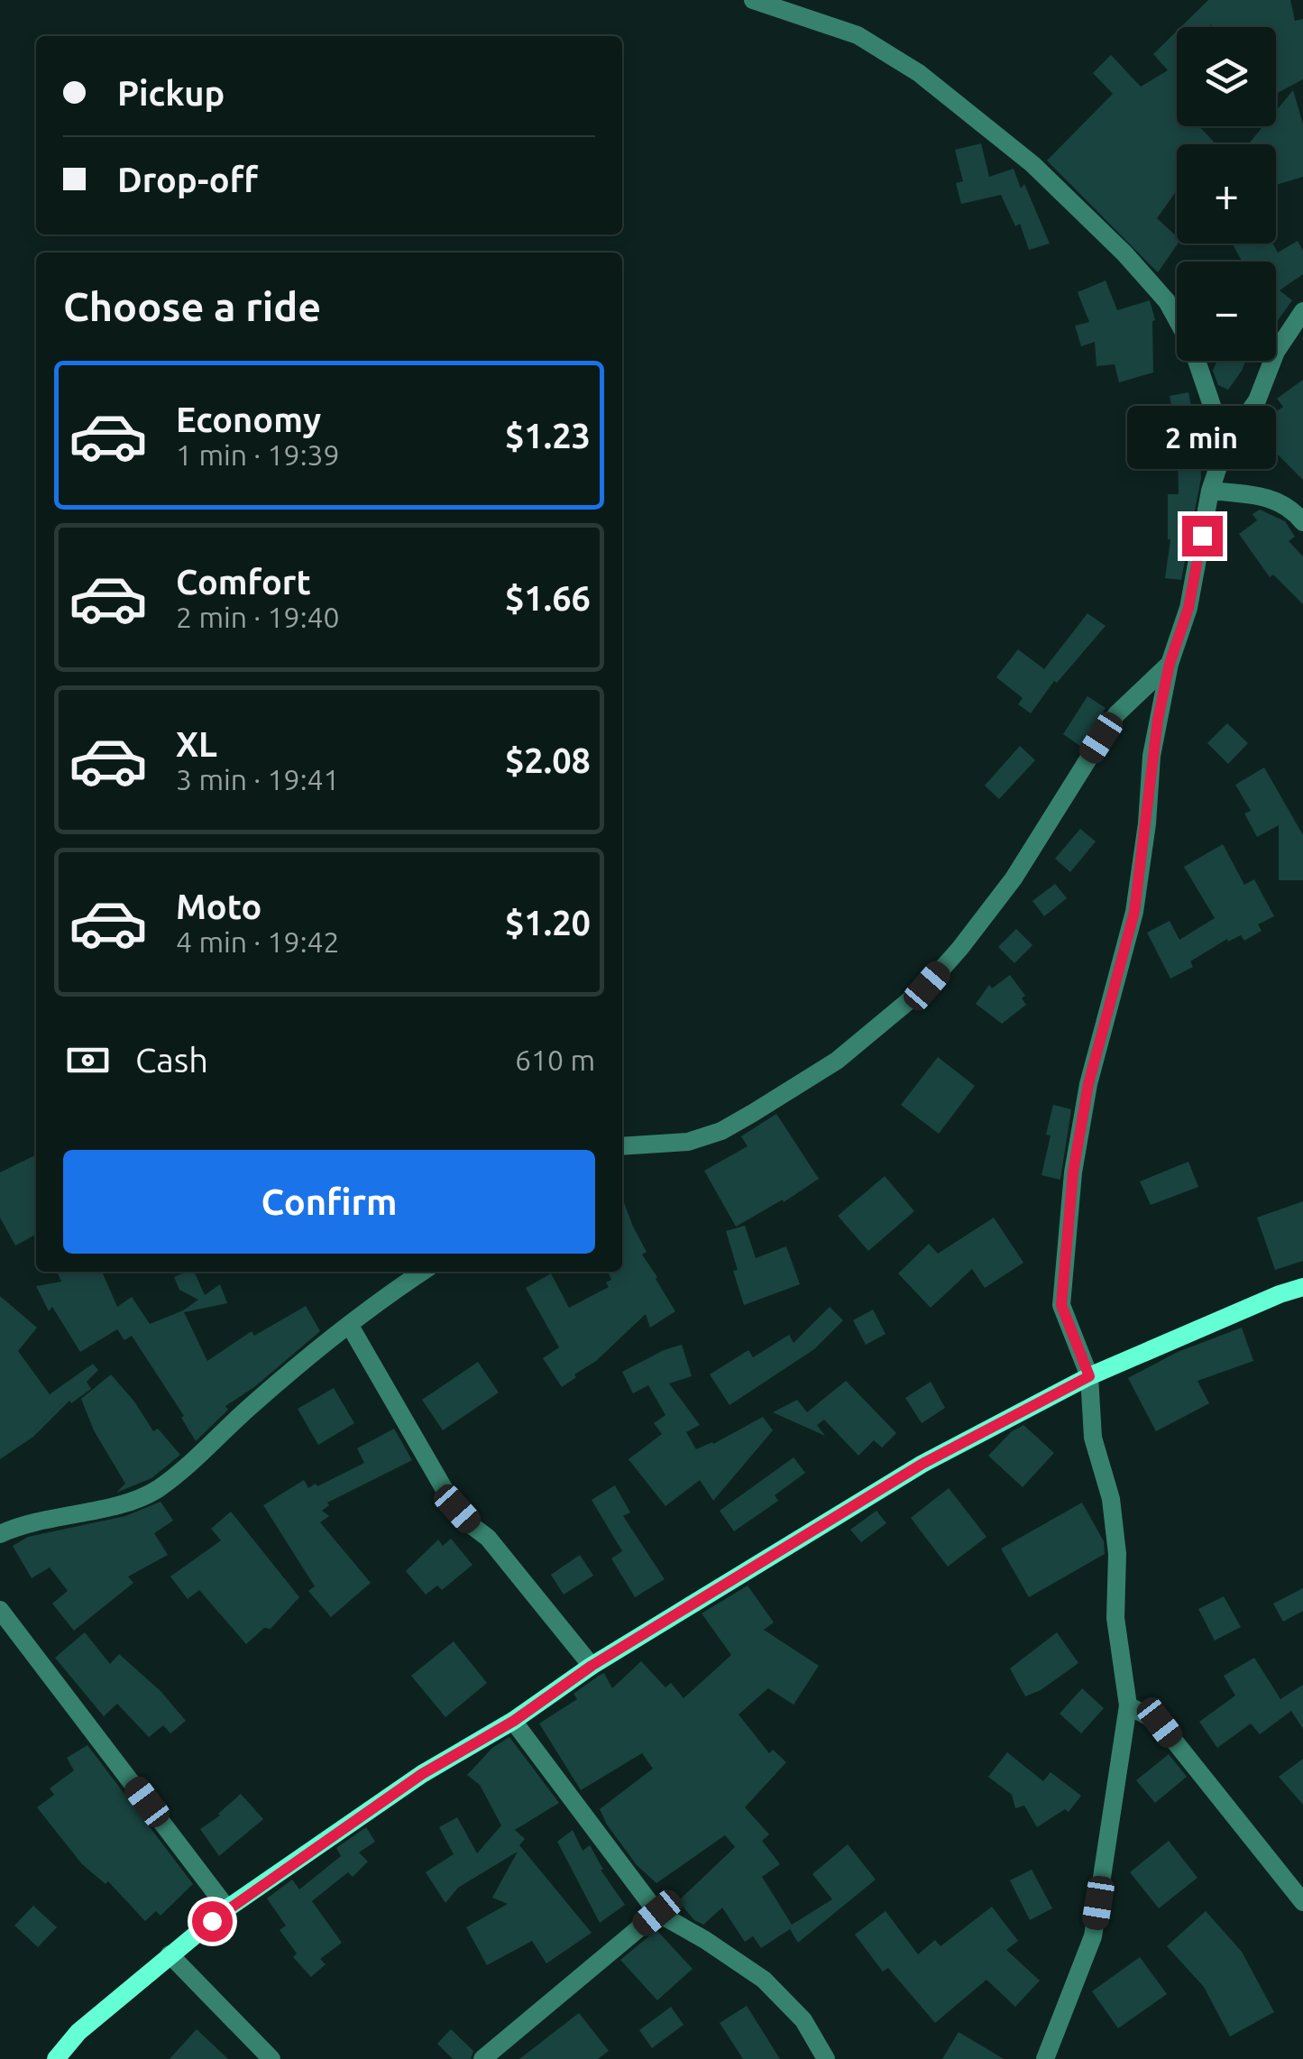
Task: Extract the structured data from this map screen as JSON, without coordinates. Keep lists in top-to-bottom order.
{
  "page": {
    "map_buttons": ["+", "−"],
    "banner": ["Pickup", "Drop-off"],
    "heading": "Choose a ride",
    "list": [
      {
        "name": "Economy",
        "note": "1 min · 19:39",
        "value": "$1.23"
      },
      {
        "name": "Comfort",
        "note": "2 min · 19:40",
        "value": "$1.66"
      },
      {
        "name": "XL",
        "note": "3 min · 19:41",
        "value": "$2.08"
      },
      {
        "name": "Moto",
        "note": "4 min · 19:42",
        "value": "$1.20"
      }
    ],
    "bubble": "2 min",
    "pay": ["Cash", "610 m"],
    "buttons": "Confirm"
  }
}
